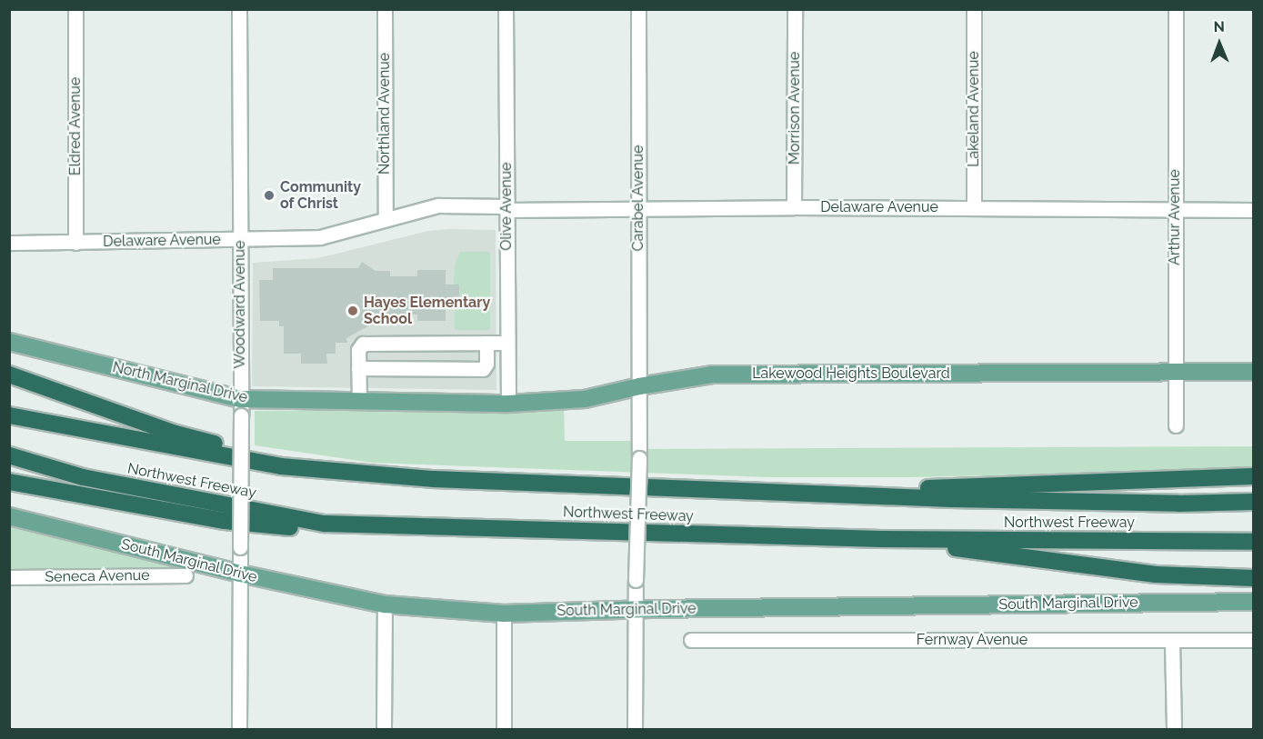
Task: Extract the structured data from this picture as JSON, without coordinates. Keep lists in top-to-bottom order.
{
  "streets": {
    "highway": ["Northwest Freeway"],
    "main road": ["Lakewood Heights Boulevard", "North Marginal Drive", "South Marginal Drive"],
    "street": [
      "Morrison Avenue",
      "Lakeland Avenue",
      "Northland Avenue",
      "Eldred Avenue",
      "Carabel Avenue",
      "Olive Avenue",
      "Delaware Avenue",
      "Arthur Avenue",
      "Woodward Avenue",
      "Seneca Avenue",
      "Fernway Avenue"
    ]
  },
  "crossings": [
    ["Morrison Avenue", "Delaware Avenue"],
    ["Lakeland Avenue", "Delaware Avenue"],
    ["Northland Avenue", "Delaware Avenue"],
    ["Eldred Avenue", "Delaware Avenue"],
    ["Carabel Avenue", "Delaware Avenue"],
    ["Carabel Avenue", "Lakewood Heights Boulevard"],
    ["Carabel Avenue", "South Marginal Drive"],
    ["Olive Avenue", "Delaware Avenue"],
    ["Olive Avenue", "Lakewood Heights Boulevard"],
    ["Delaware Avenue", "Arthur Avenue"],
    ["Delaware Avenue", "Woodward Avenue"],
    ["Arthur Avenue", "Lakewood Heights Boulevard"],
    ["Woodward Avenue", "North Marginal Drive"],
    ["Woodward Avenue", "South Marginal Drive"],
    ["Lakewood Heights Boulevard", "North Marginal Drive"]
  ],
  "places": ["Community of Christ", "Hayes Elementary School"],
  "north": "top"
}
